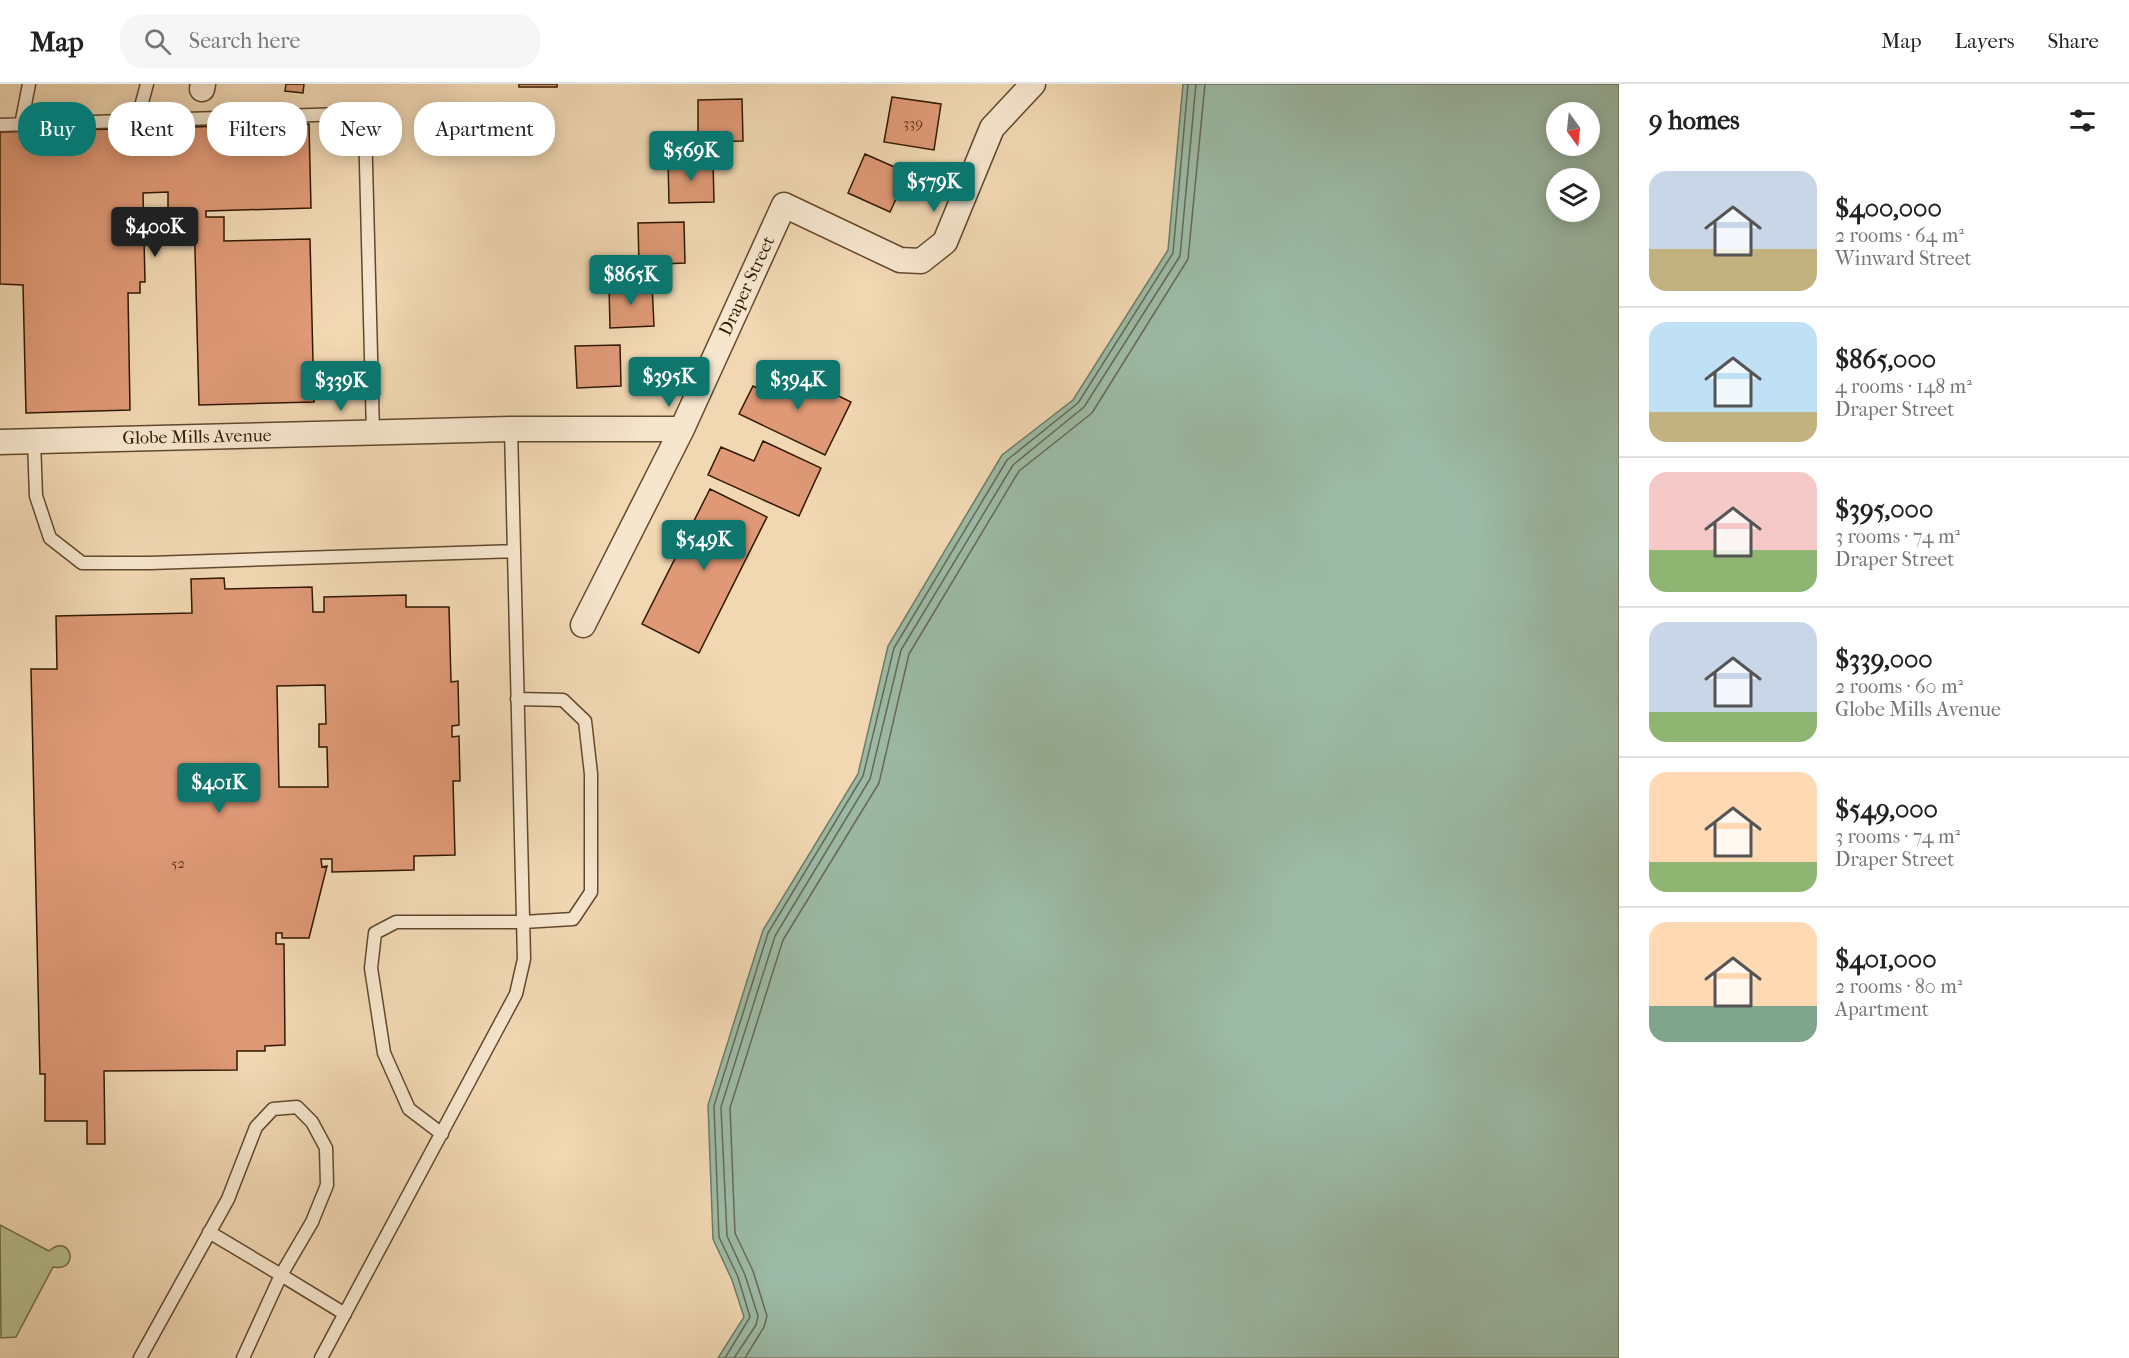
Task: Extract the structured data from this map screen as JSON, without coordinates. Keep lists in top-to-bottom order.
{
  "streets": {
    "street": ["Draper Street", "Globe Mills Avenue"]
  },
  "crossings": [
    ["Draper Street", "Globe Mills Avenue"]
  ],
  "house_numbers": ["339", "52"],
  "north": "bottom",
  "page": {
    "header": "Map",
    "search": "Search here",
    "nav": ["Map", "Layers", "Share"],
    "heading": "9 homes",
    "chip": [
      "Buy",
      "Rent",
      "Filters",
      "New",
      "Apartment"
    ],
    "price": [
      "$569K",
      "$579K",
      "$400K",
      "$865K",
      "$395K",
      "$394K",
      "$339K",
      "$549K",
      "$401K"
    ],
    "list": [
      {
        "name": "$400,000",
        "note": "2 rooms · 64 m² · Winward Street"
      },
      {
        "name": "$865,000",
        "note": "4 rooms · 148 m² · Draper Street"
      },
      {
        "name": "$395,000",
        "note": "3 rooms · 74 m² · Draper Street"
      },
      {
        "name": "$339,000",
        "note": "2 rooms · 60 m² · Globe Mills Avenue"
      },
      {
        "name": "$549,000",
        "note": "3 rooms · 74 m² · Draper Street"
      },
      {
        "name": "$401,000",
        "note": "2 rooms · 80 m² · Apartment"
      }
    ]
  }
}
